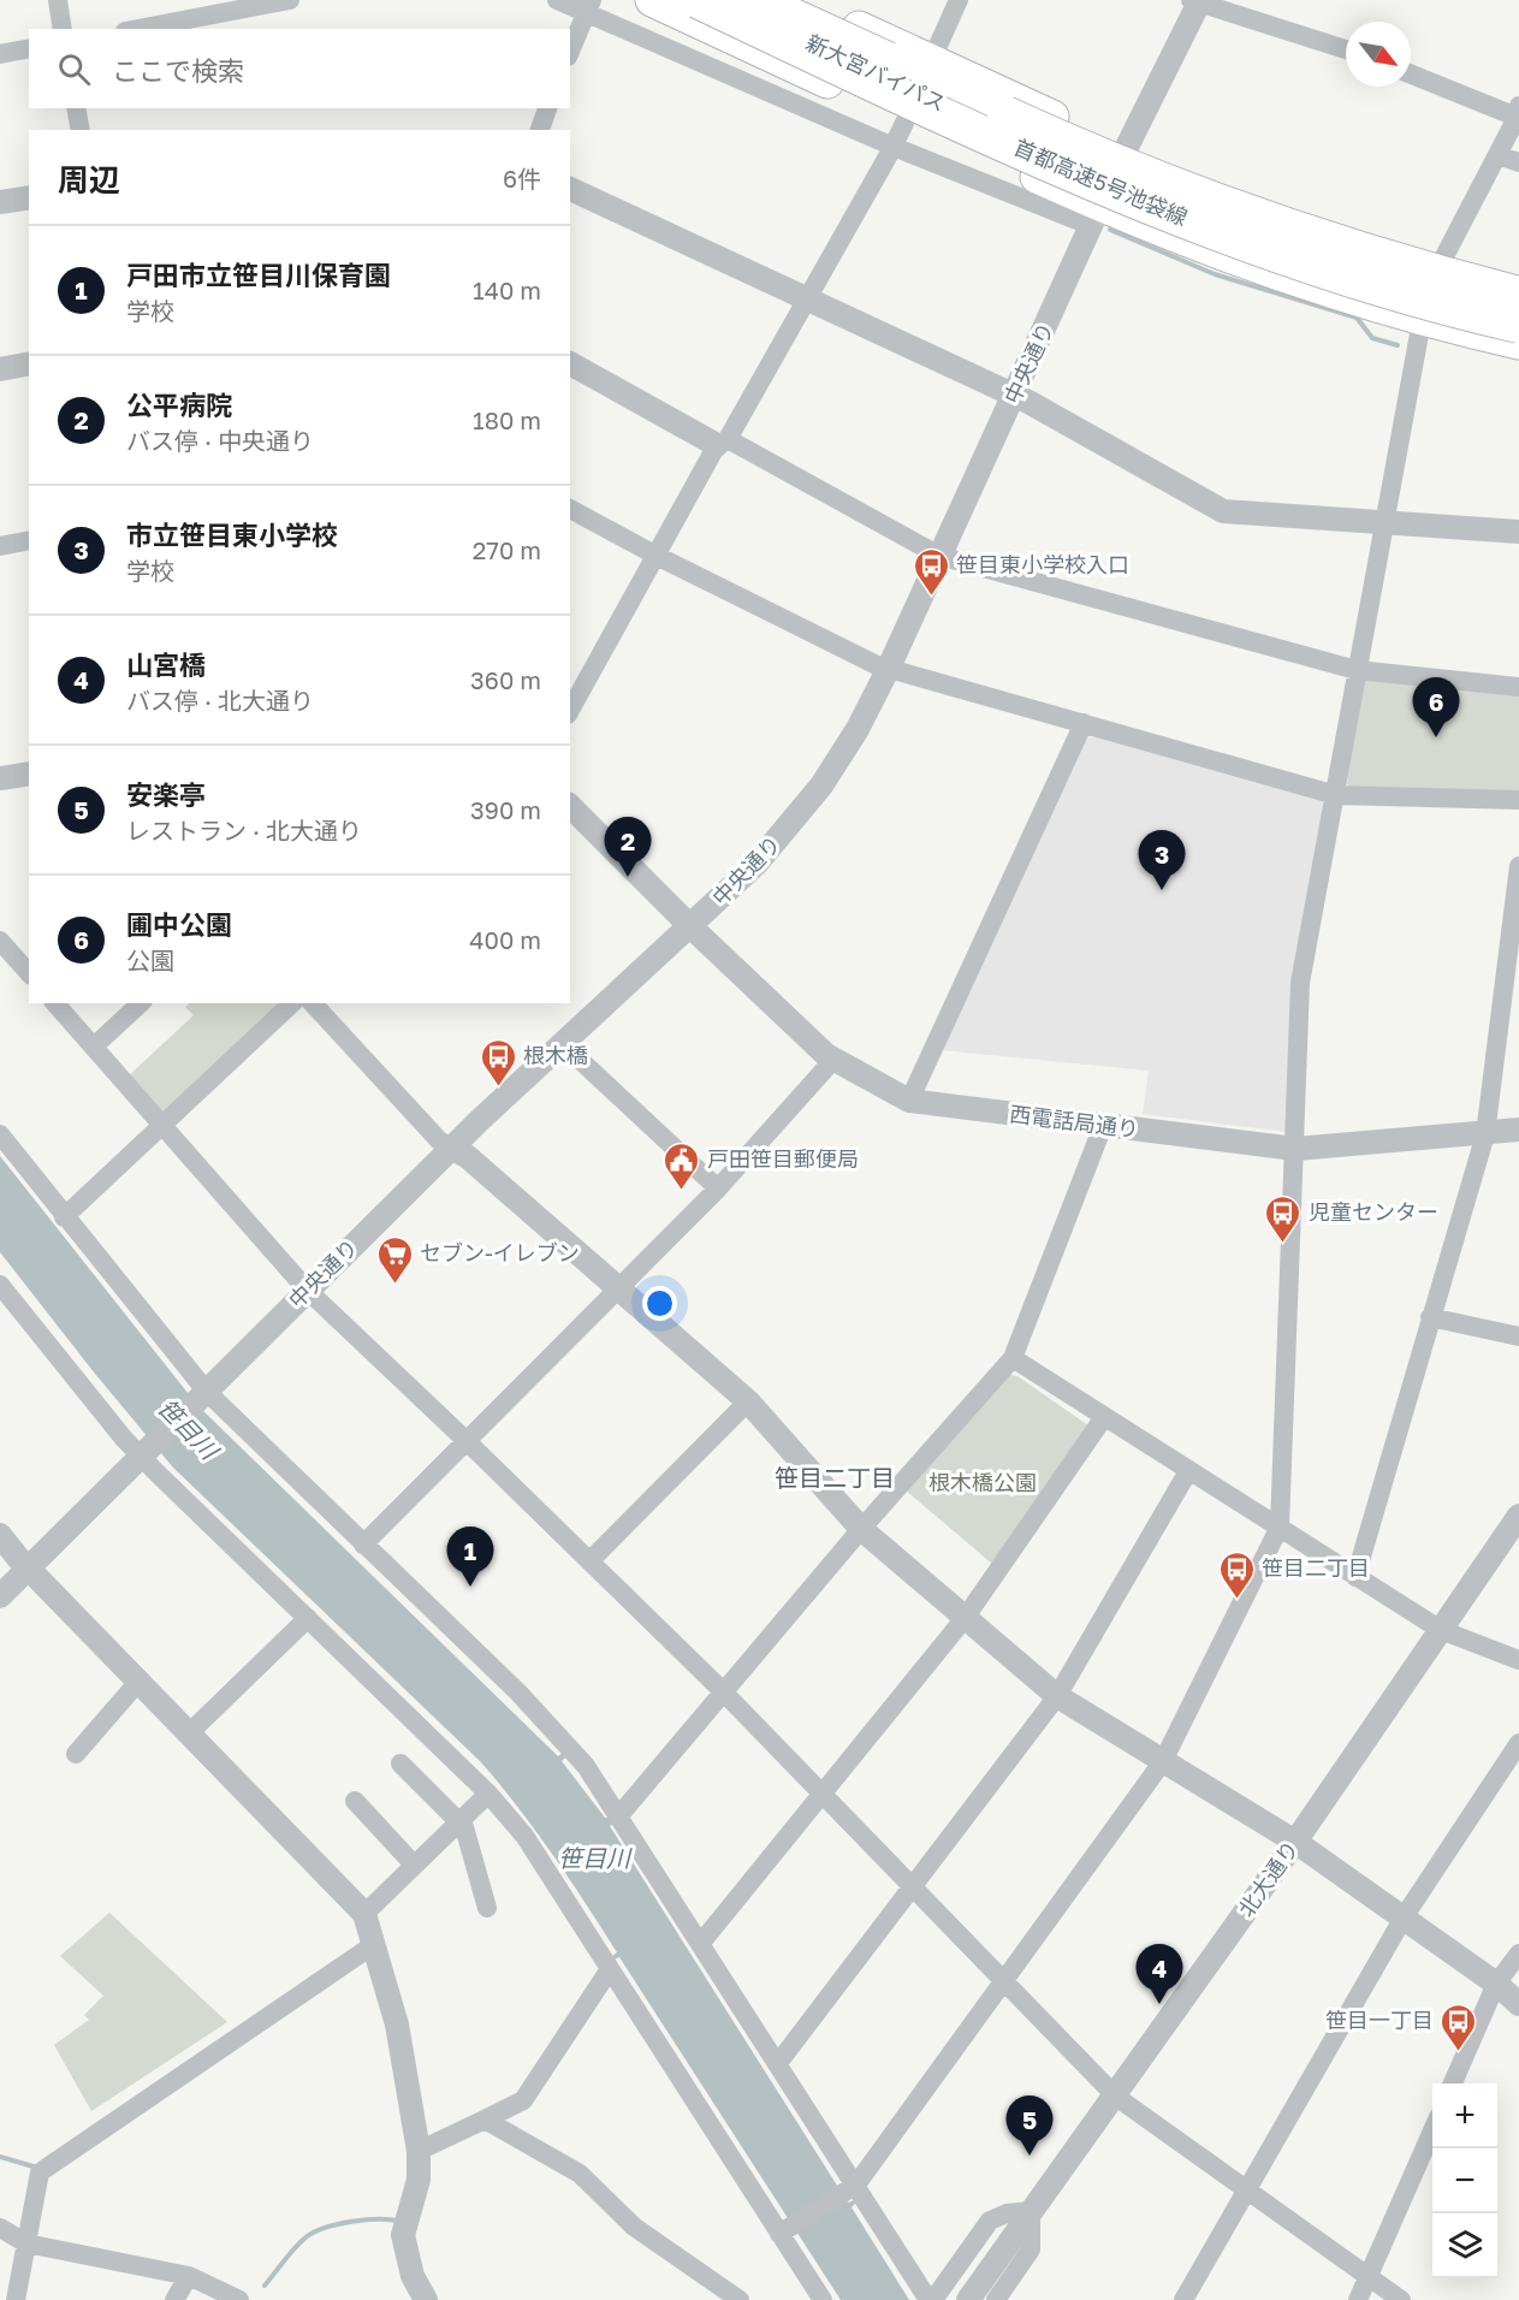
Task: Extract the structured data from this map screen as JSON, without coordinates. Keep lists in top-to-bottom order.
{
  "streets": {
    "highway": ["新大宮バイパス", "首都高速5号池袋線"],
    "street": ["中央通り", "西電話局通り", "北大通り"]
  },
  "crossings": [
    ["中央通り", "西電話局通り"]
  ],
  "districts": ["笹目二丁目"],
  "water": ["笹目川"],
  "parks": ["根木橋公園"],
  "places": {
    "bus stop": [
      "笹目東小学校入口",
      "根木橋",
      "児童センター",
      "笹目二丁目",
      "笹目一丁目"
    ],
    "public building": ["戸田笹目郵便局"],
    "supermarket": ["セブン-イレブン"]
  },
  "north": "bottom right",
  "page": {
    "search": "ここで検索",
    "heading": ["周辺", "6件"],
    "list": [
      {
        "mark": "1",
        "name": "戸田市立笹目川保育園",
        "note": "学校",
        "value": "140 m"
      },
      {
        "mark": "2",
        "name": "公平病院",
        "note": "バス停 · 中央通り",
        "value": "180 m"
      },
      {
        "mark": "3",
        "name": "市立笹目東小学校",
        "note": "学校",
        "value": "270 m"
      },
      {
        "mark": "4",
        "name": "山宮橋",
        "note": "バス停 · 北大通り",
        "value": "360 m"
      },
      {
        "mark": "5",
        "name": "安楽亭",
        "note": "レストラン · 北大通り",
        "value": "390 m"
      },
      {
        "mark": "6",
        "name": "圃中公園",
        "note": "公園",
        "value": "400 m"
      }
    ],
    "pins": [
      "6",
      "2",
      "3",
      "1",
      "4",
      "5"
    ],
    "map_buttons": ["+", "−"]
  }
}
